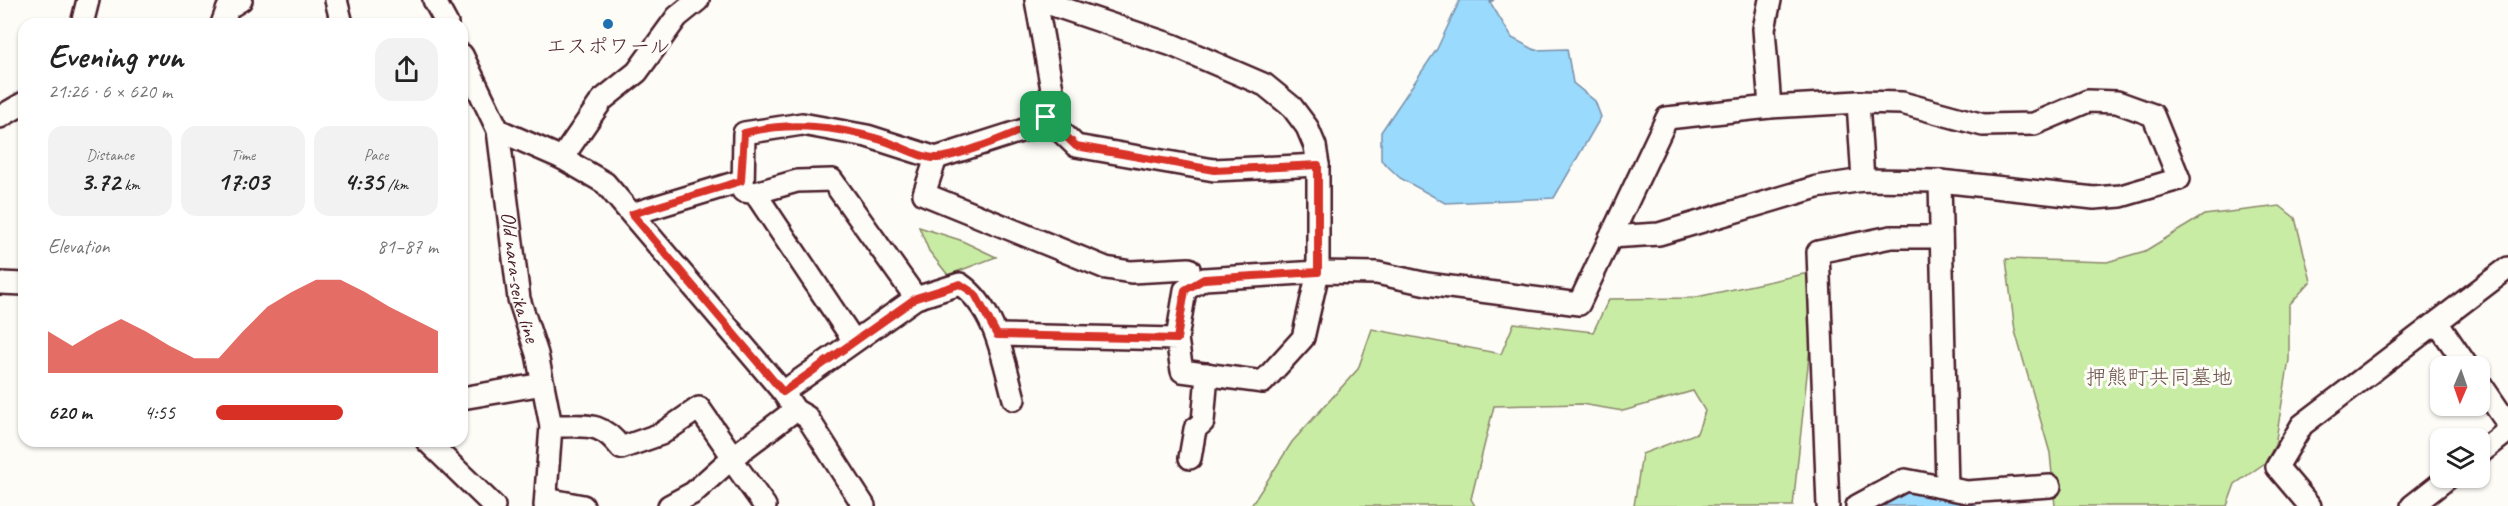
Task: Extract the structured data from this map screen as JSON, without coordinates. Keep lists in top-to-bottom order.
{
  "streets": {
    "street": ["Old nara-seika line"]
  },
  "parks": ["押熊町共同墓地"],
  "places": ["エスポワール"],
  "north": "bottom",
  "page": {
    "heading": ["Evening run", "21:26 · 6 × 620 m"],
    "stats": [
      ["Distance", "3.72 km"],
      ["Time", "17:03"],
      ["Pace", "4:35 /km"]
    ],
    "chart": ["Elevation", "81–87 m"],
    "list": [
      {
        "name": "620 m",
        "note": "4:55"
      }
    ]
  }
}
